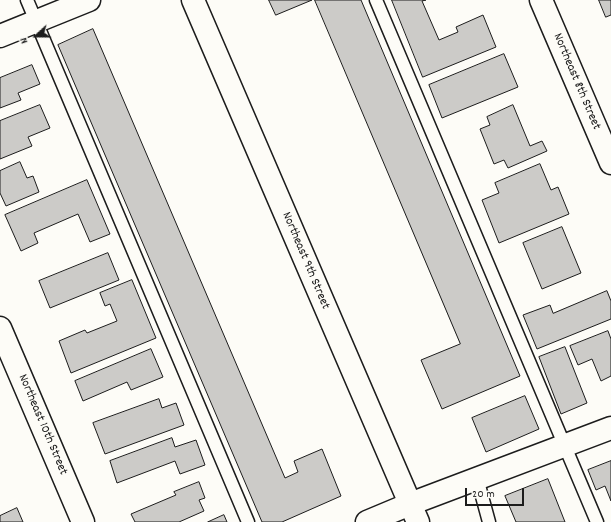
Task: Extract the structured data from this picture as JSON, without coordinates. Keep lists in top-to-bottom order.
{
  "streets": {
    "street": ["Northeast 8th Street", "Northeast 9th Street", "Northeast 10th Street"]
  },
  "scale_bar": "20 m",
  "north": "left"
}
